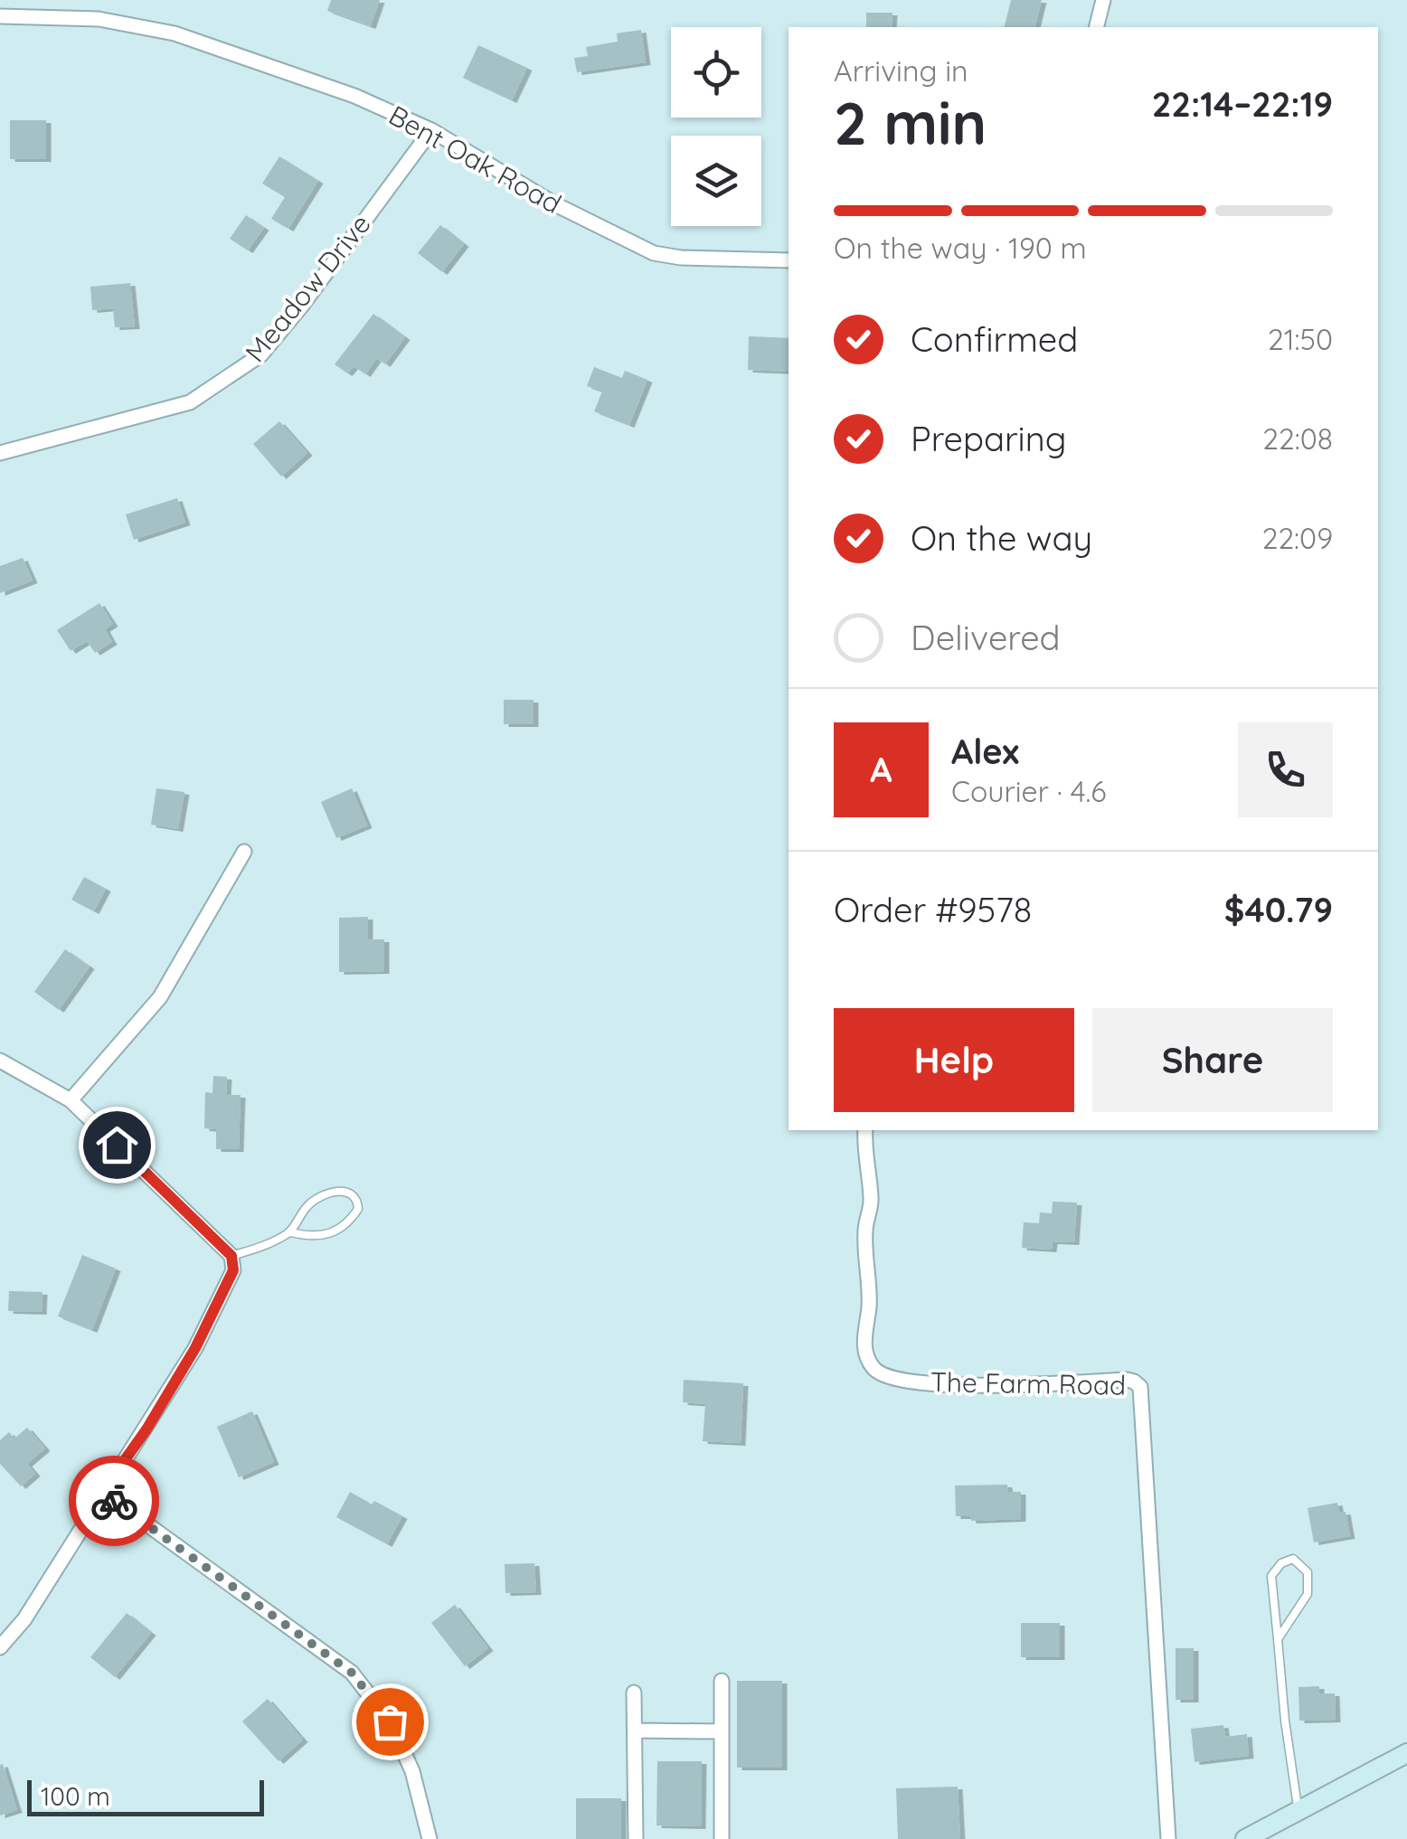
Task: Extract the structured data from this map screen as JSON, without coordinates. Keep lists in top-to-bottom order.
{
  "streets": {
    "street": ["Bent Oak Road", "Meadow Drive", "The Farm Road"]
  },
  "crossings": [
    ["Bent Oak Road", "Meadow Drive"]
  ],
  "scale_bar": "100 m",
  "page": {
    "heading": ["2 min", "Arriving in", "22:14–22:19"],
    "panel": [
      "Alex",
      "Courier · 4.6",
      "Order #9578",
      "$40.79"
    ],
    "bar": "On the way · 190 m",
    "list": [
      ["Confirmed", "21:50"],
      ["Preparing", "22:08"],
      ["On the way", "22:09"],
      "Delivered"
    ],
    "round": "A",
    "buttons": ["Help", "Share"],
    "scale": "100 m"
  }
}
